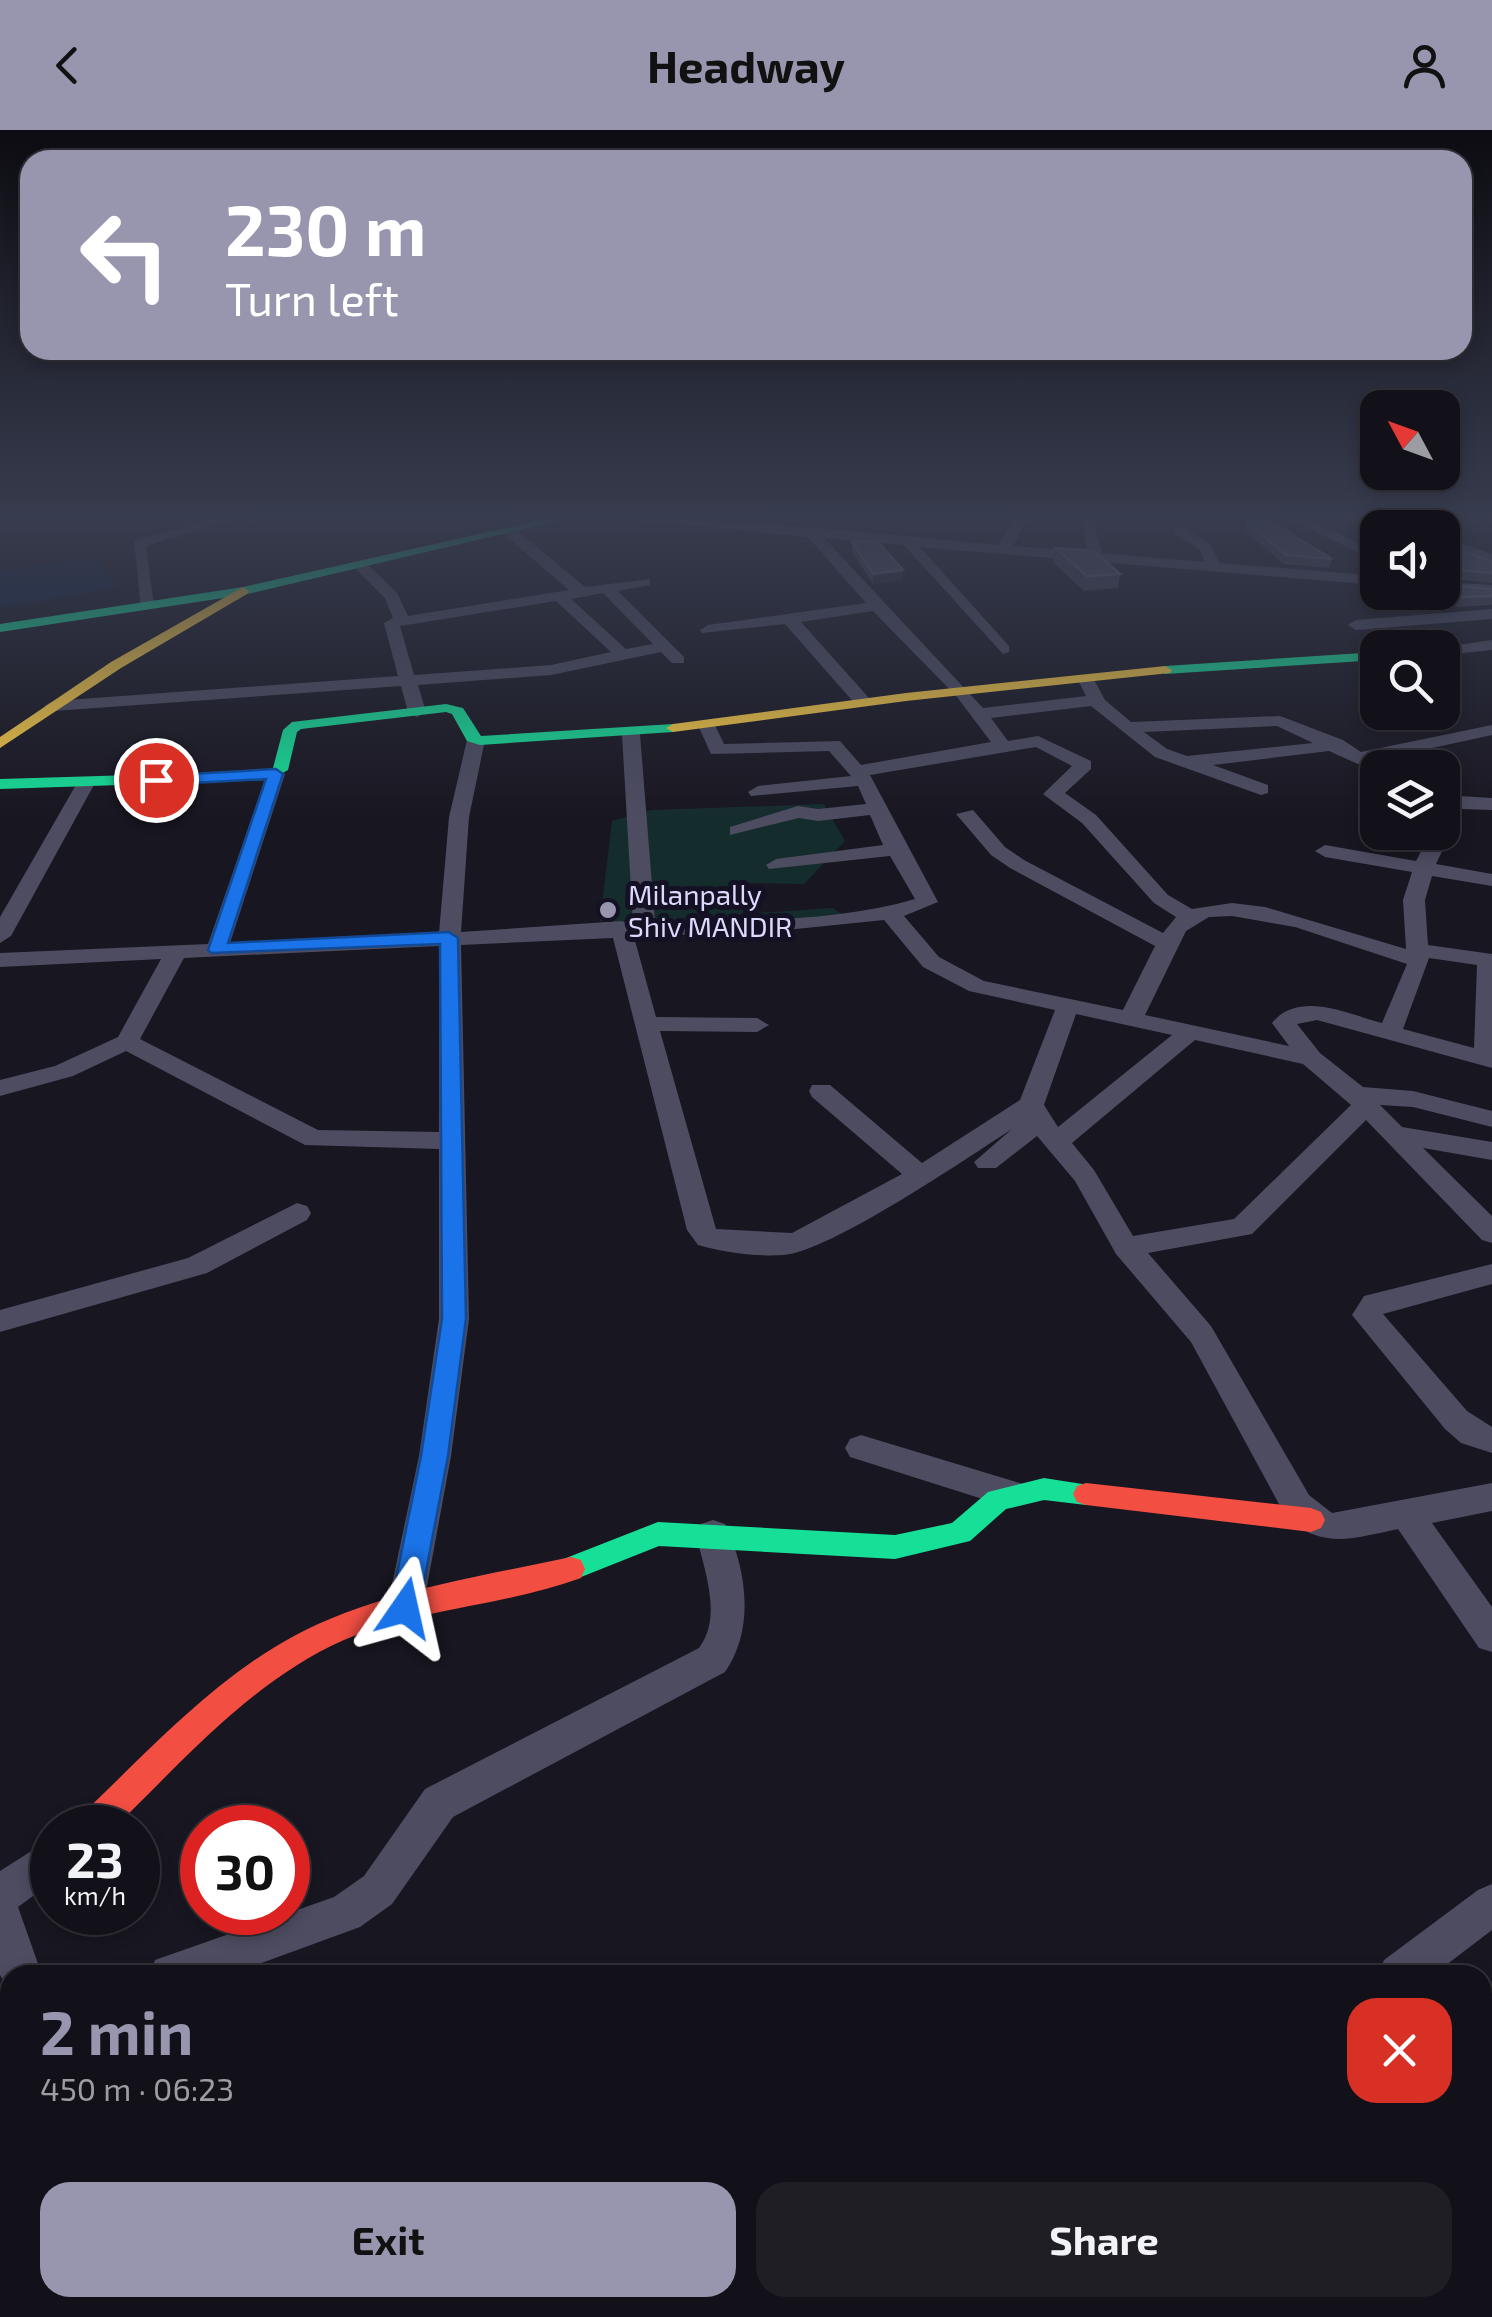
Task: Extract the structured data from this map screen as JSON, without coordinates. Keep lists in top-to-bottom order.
{
  "places": ["Milanpally Shiv MANDIR"],
  "north": "top left",
  "page": {
    "header": "Headway",
    "turn": ["230 m", "Turn left"],
    "speed": "23 km/h",
    "limit": "30",
    "heading": ["2 min", "450 m · 06:23"],
    "buttons": ["Exit", "Share"]
  }
}
